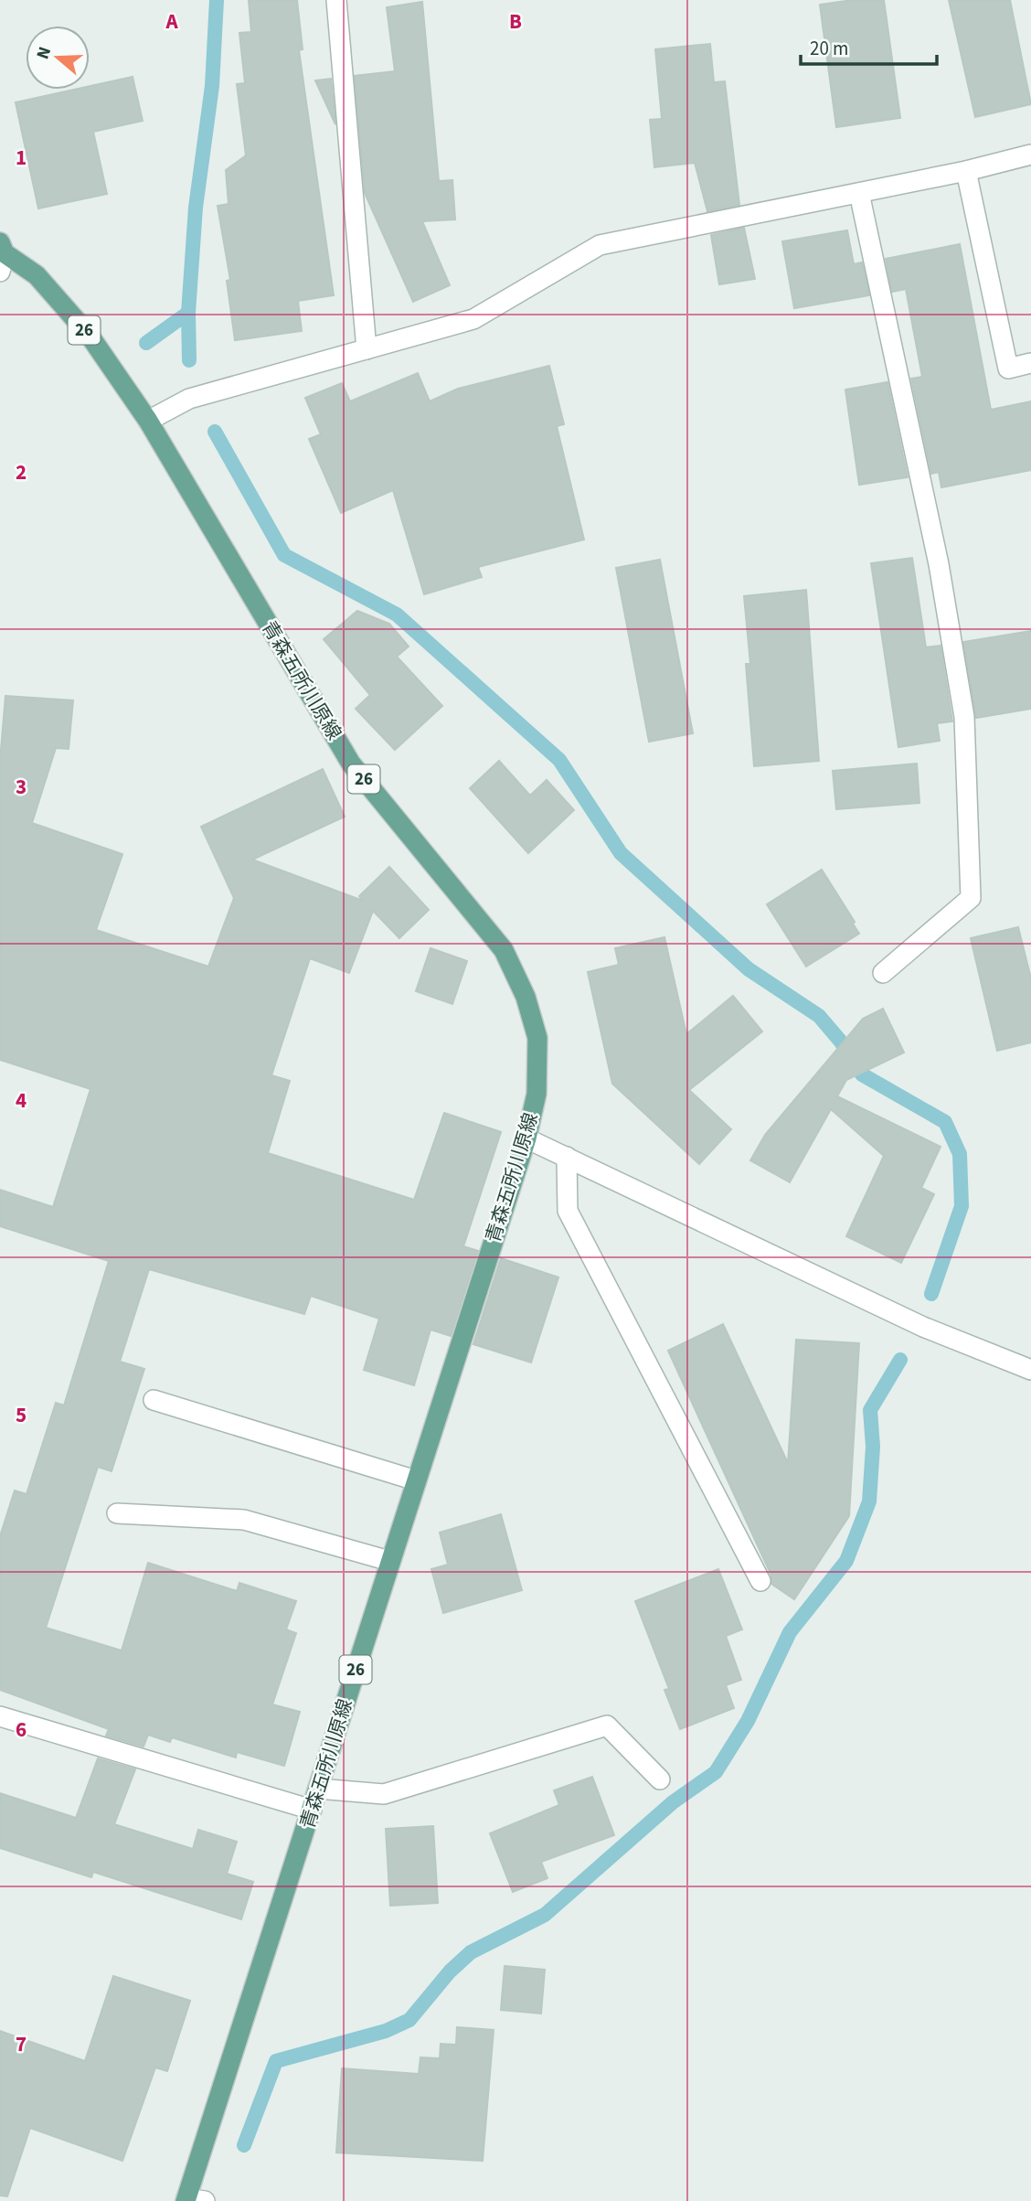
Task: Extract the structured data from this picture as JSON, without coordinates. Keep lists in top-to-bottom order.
{
  "streets": {
    "main road": ["26", "青森五所川原線"]
  },
  "scale_bar": "20 m",
  "north": "left",
  "grid": {
    "columns": ["A", "B"],
    "rows": [
      "1",
      "2",
      "3",
      "4",
      "5",
      "6",
      "7"
    ]
  }
}
